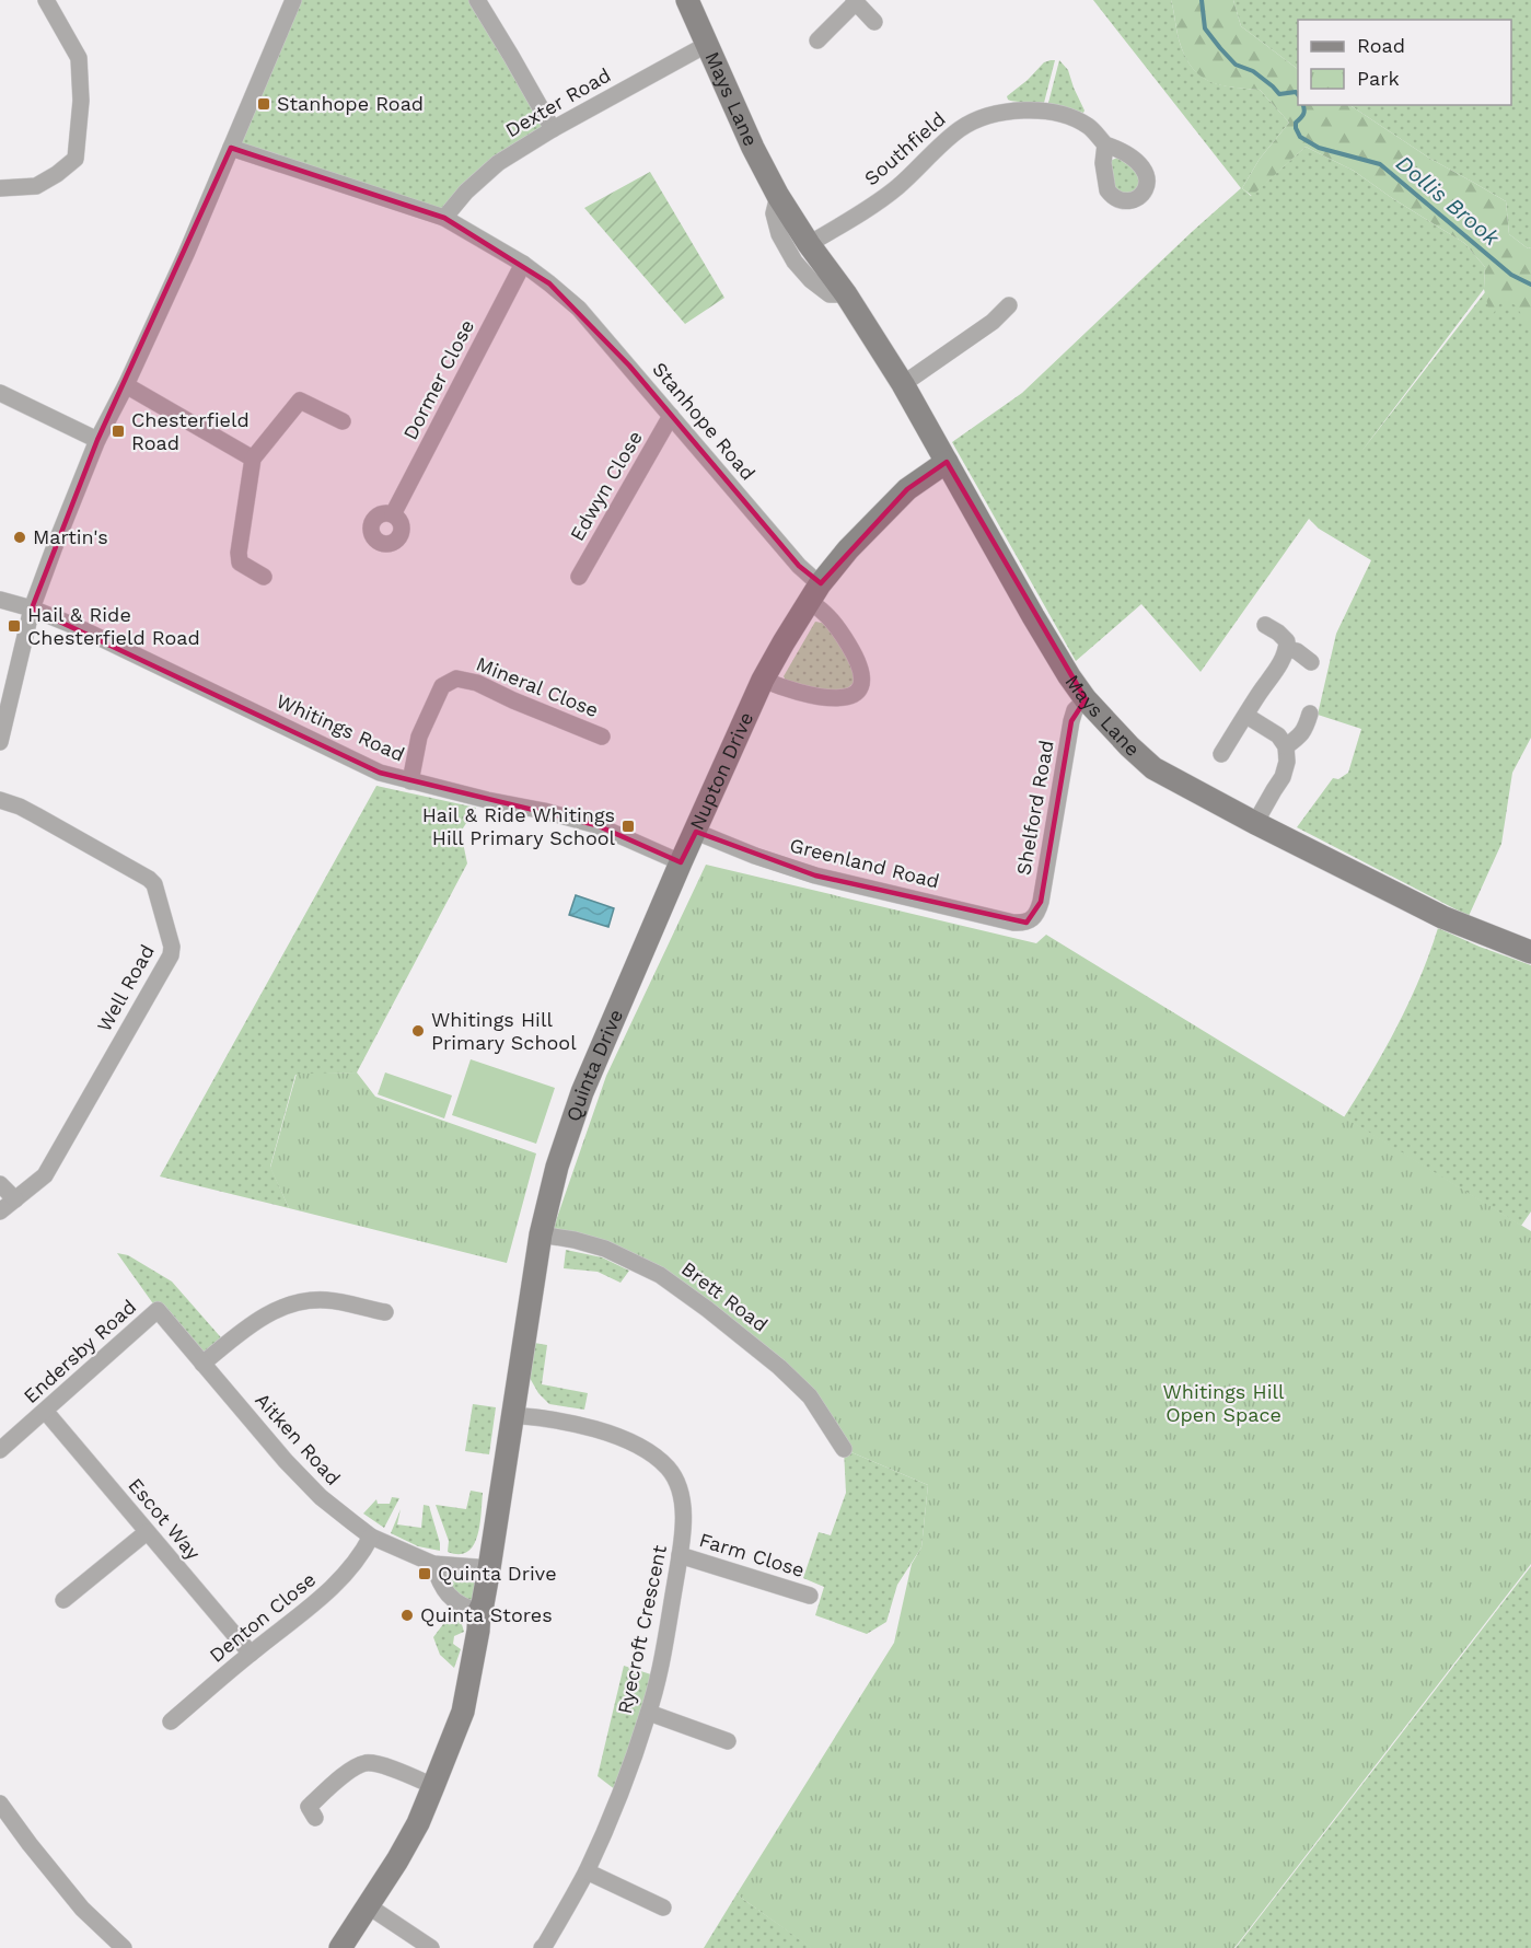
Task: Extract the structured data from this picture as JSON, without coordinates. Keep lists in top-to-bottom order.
{
  "streets": {
    "street": [
      "Mays Lane",
      "Dexter Road",
      "Southfield",
      "Dormer Close",
      "Stanhope Road",
      "Edwyn Close",
      "Mineral Close",
      "Whitings Road",
      "Nupton Drive",
      "Shelford Road",
      "Greenland Road",
      "Well Road",
      "Quinta Drive",
      "Brett Road",
      "Endersby Road",
      "Aitken Road",
      "Escot Way",
      "Farm Close",
      "Denton Close",
      "Ryecroft Crescent"
    ]
  },
  "crossings": [
    ["Mays Lane", "Dexter Road"],
    ["Mays Lane", "Southfield"],
    ["Mays Lane", "Nupton Drive"],
    ["Mays Lane", "Shelford Road"],
    ["Dexter Road", "Stanhope Road"],
    ["Dormer Close", "Stanhope Road"],
    ["Stanhope Road", "Edwyn Close"],
    ["Stanhope Road", "Nupton Drive"],
    ["Mineral Close", "Whitings Road"],
    ["Whitings Road", "Nupton Drive"],
    ["Whitings Road", "Quinta Drive"],
    ["Nupton Drive", "Greenland Road"],
    ["Nupton Drive", "Quinta Drive"],
    ["Shelford Road", "Greenland Road"],
    ["Quinta Drive", "Brett Road"],
    ["Quinta Drive", "Aitken Road"],
    ["Quinta Drive", "Ryecroft Crescent"],
    ["Endersby Road", "Aitken Road"],
    ["Endersby Road", "Escot Way"],
    ["Aitken Road", "Denton Close"],
    ["Escot Way", "Denton Close"],
    ["Farm Close", "Ryecroft Crescent"]
  ],
  "water": ["Dollis Brook"],
  "parks": ["Whitings Hill Open Space"],
  "places": {
    "transit": [
      "Stanhope Road",
      "Chesterfield Road",
      "Hail & Ride Chesterfield Road",
      "Hail & Ride Whitings Hill Primary School",
      "Quinta Drive"
    ],
    "other": ["Martin's", "Whitings Hill Primary School", "Quinta Stores"]
  },
  "legend": ["Road", "Park"]
}
